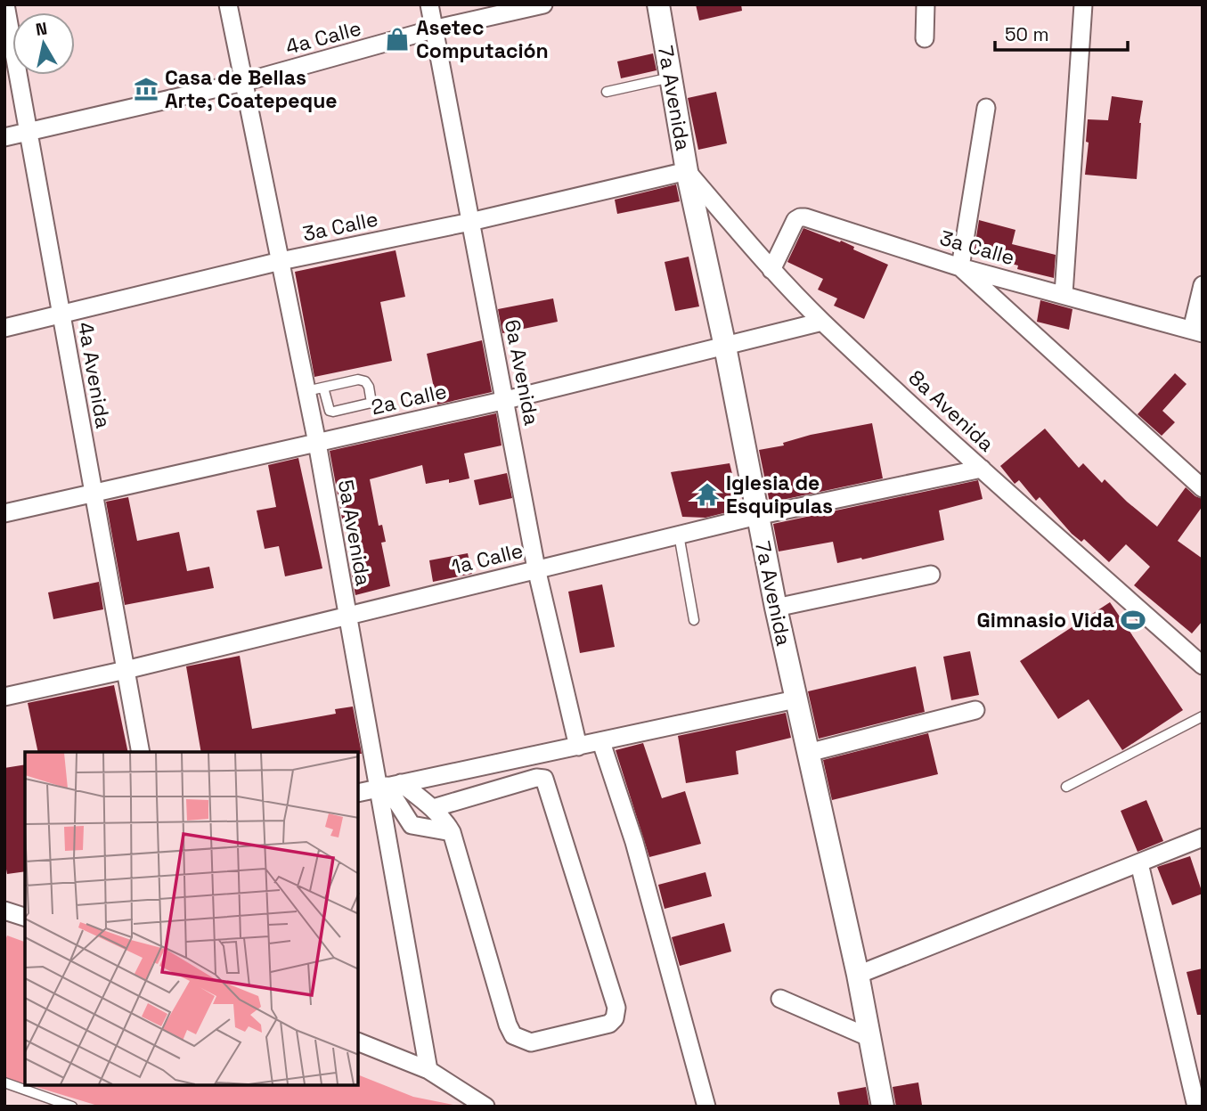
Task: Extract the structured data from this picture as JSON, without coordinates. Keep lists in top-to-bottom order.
{
  "streets": {
    "street": [
      "4a Calle",
      "7a Avenida",
      "3a Calle",
      "6a Avenida",
      "4a Avenida",
      "2a Calle",
      "8a Avenida",
      "5a Avenida",
      "1a Calle"
    ]
  },
  "crossings": [
    ["4a Calle", "6a Avenida"],
    ["4a Calle", "4a Avenida"],
    ["4a Calle", "5a Avenida"],
    ["7a Avenida", "3a Calle"],
    ["7a Avenida", "2a Calle"],
    ["7a Avenida", "8a Avenida"],
    ["7a Avenida", "1a Calle"],
    ["3a Calle", "6a Avenida"],
    ["3a Calle", "4a Avenida"],
    ["3a Calle", "8a Avenida"],
    ["3a Calle", "5a Avenida"],
    ["6a Avenida", "2a Calle"],
    ["6a Avenida", "1a Calle"],
    ["4a Avenida", "2a Calle"],
    ["4a Avenida", "1a Calle"],
    ["2a Calle", "8a Avenida"],
    ["2a Calle", "5a Avenida"],
    ["8a Avenida", "1a Calle"],
    ["5a Avenida", "1a Calle"]
  ],
  "places": {
    "shop": ["Asetec Computación"],
    "museum": ["Casa de Bellas Arte, Coatepeque"],
    "temple": ["Iglesia de Esquipulas"],
    "sports": ["Gimnasio Vida"]
  },
  "scale_bar": "50 m",
  "north": "top"
}
